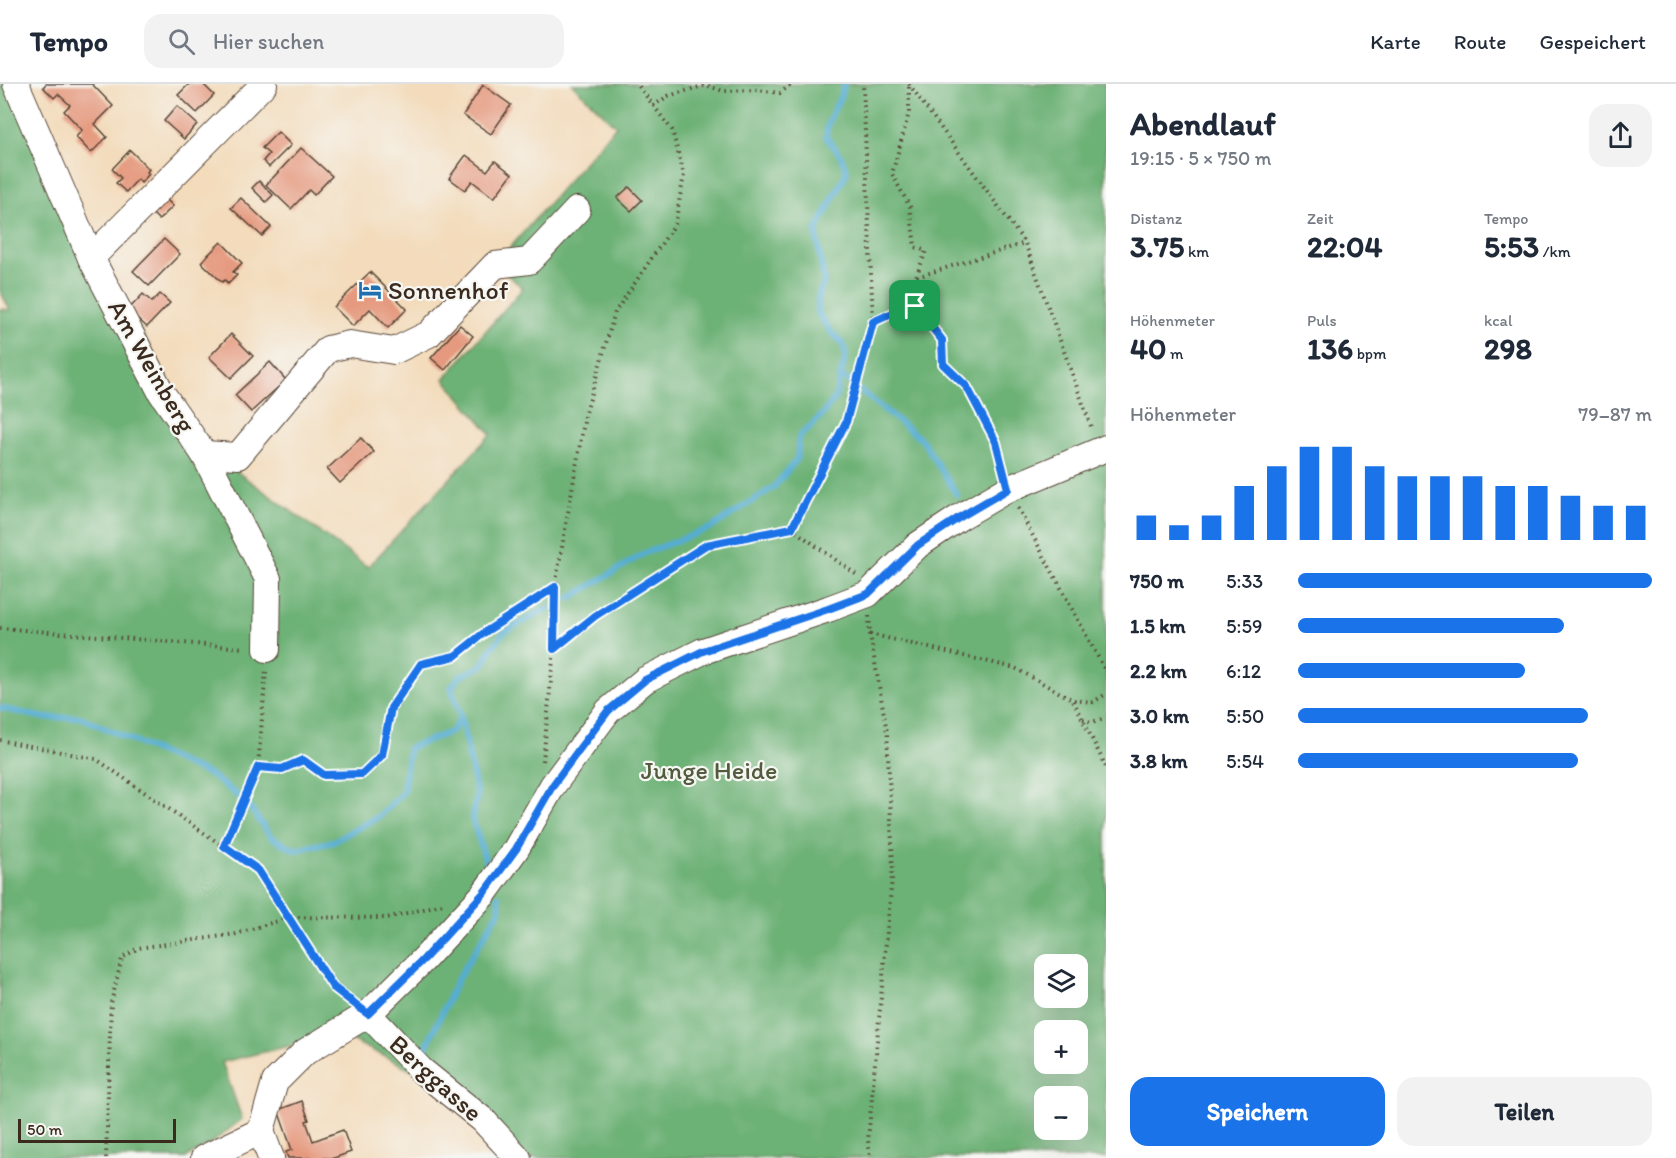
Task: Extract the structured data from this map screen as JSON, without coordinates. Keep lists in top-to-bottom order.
{
  "streets": {
    "street": ["Am Weinberg", "Berggasse"]
  },
  "parks": ["Junge Heide"],
  "places": {
    "hotel": ["Sonnenhof"]
  },
  "scale_bar": "50 m",
  "page": {
    "header": "Tempo",
    "search": "Hier suchen",
    "nav": ["Karte", "Route", "Gespeichert"],
    "heading": ["Abendlauf", "19:15 · 5 × 750 m"],
    "stats": [
      ["Distanz", "3.75 km"],
      ["Zeit", "22:04"],
      ["Tempo", "5:53 /km"],
      ["Höhenmeter", "40 m"],
      ["Puls", "136 bpm"],
      ["kcal", "298"]
    ],
    "chart": ["Höhenmeter", "79–87 m"],
    "list": [
      {
        "name": "750 m",
        "note": "5:33"
      },
      {
        "name": "1.5 km",
        "note": "5:59"
      },
      {
        "name": "2.2 km",
        "note": "6:12"
      },
      {
        "name": "3.0 km",
        "note": "5:50"
      },
      {
        "name": "3.8 km",
        "note": "5:54"
      }
    ],
    "map_buttons": ["+", "−"],
    "buttons": ["Speichern", "Teilen"],
    "scale": "50 m"
  }
}
